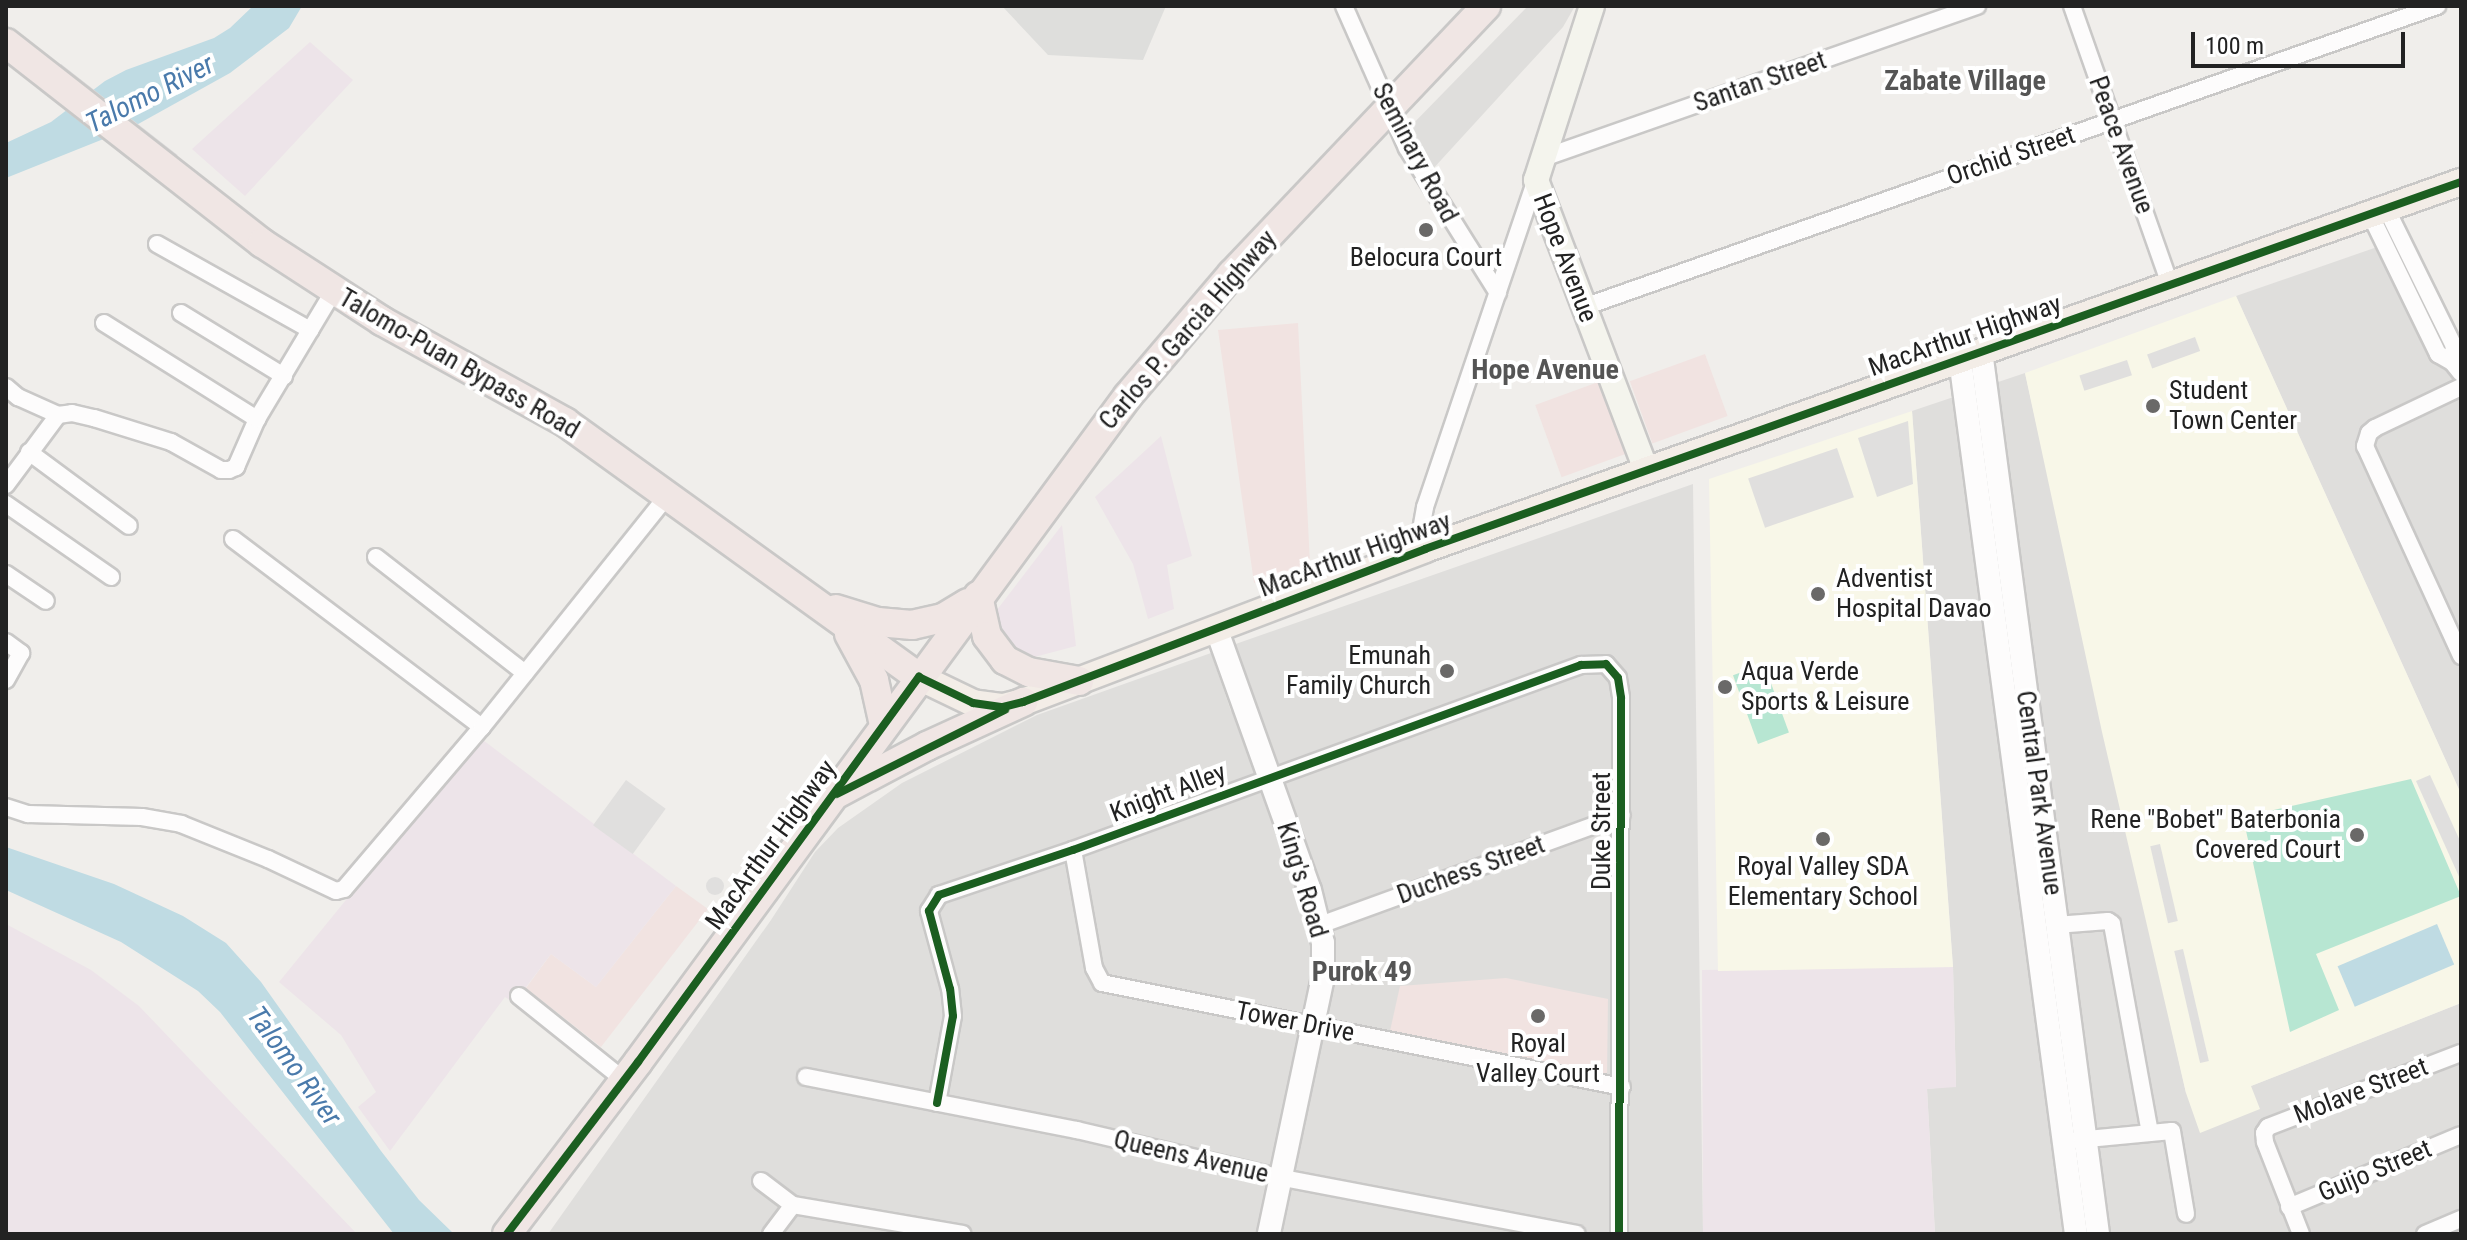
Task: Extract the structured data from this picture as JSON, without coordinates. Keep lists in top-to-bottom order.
{
  "streets": {
    "highway": ["Carlos P. Garcia Highway", "MacArthur Highway", "Talomo-Puan Bypass Road"],
    "main road": ["Hope Avenue"],
    "street": [
      "Santan Street",
      "Peace Avenue",
      "Seminary Road",
      "Orchid Street",
      "Knight Alley",
      "Central Park Avenue",
      "Duke Street",
      "Duchess Street",
      "King's Road",
      "Tower Drive",
      "Molave Street",
      "Queens Avenue",
      "Guijo Street"
    ]
  },
  "crossings": [
    ["Santan Street", "Hope Avenue"],
    ["Peace Avenue", "Orchid Street"],
    ["Peace Avenue", "MacArthur Highway"],
    ["Seminary Road", "Hope Avenue"],
    ["Seminary Road", "Carlos P. Garcia Highway"],
    ["Orchid Street", "Hope Avenue"],
    ["Hope Avenue", "MacArthur Highway"],
    ["Carlos P. Garcia Highway", "MacArthur Highway"],
    ["Carlos P. Garcia Highway", "Talomo-Puan Bypass Road"],
    ["MacArthur Highway", "Talomo-Puan Bypass Road"],
    ["MacArthur Highway", "Central Park Avenue"],
    ["MacArthur Highway", "King's Road"],
    ["Knight Alley", "Duke Street"],
    ["Knight Alley", "King's Road"],
    ["Knight Alley", "Tower Drive"],
    ["Knight Alley", "Queens Avenue"],
    ["Duke Street", "Duchess Street"],
    ["Duke Street", "Tower Drive"],
    ["Duchess Street", "King's Road"],
    ["King's Road", "Tower Drive"],
    ["King's Road", "Queens Avenue"],
    ["Molave Street", "Guijo Street"]
  ],
  "districts": ["Zabate Village", "Hope Avenue", "Purok 49"],
  "water": ["Talomo River"],
  "places": [
    "Belocura Court",
    "Student Town Center",
    "Adventist Hospital Davao",
    "Emunah Family Church",
    "Aqua Verde Sports & Leisure",
    "Rene \"Bobet\" Baterbonia Covered Court",
    "Royal Valley SDA Elementary School",
    "Royal Valley Court"
  ],
  "scale_bar": "100 m"
}
